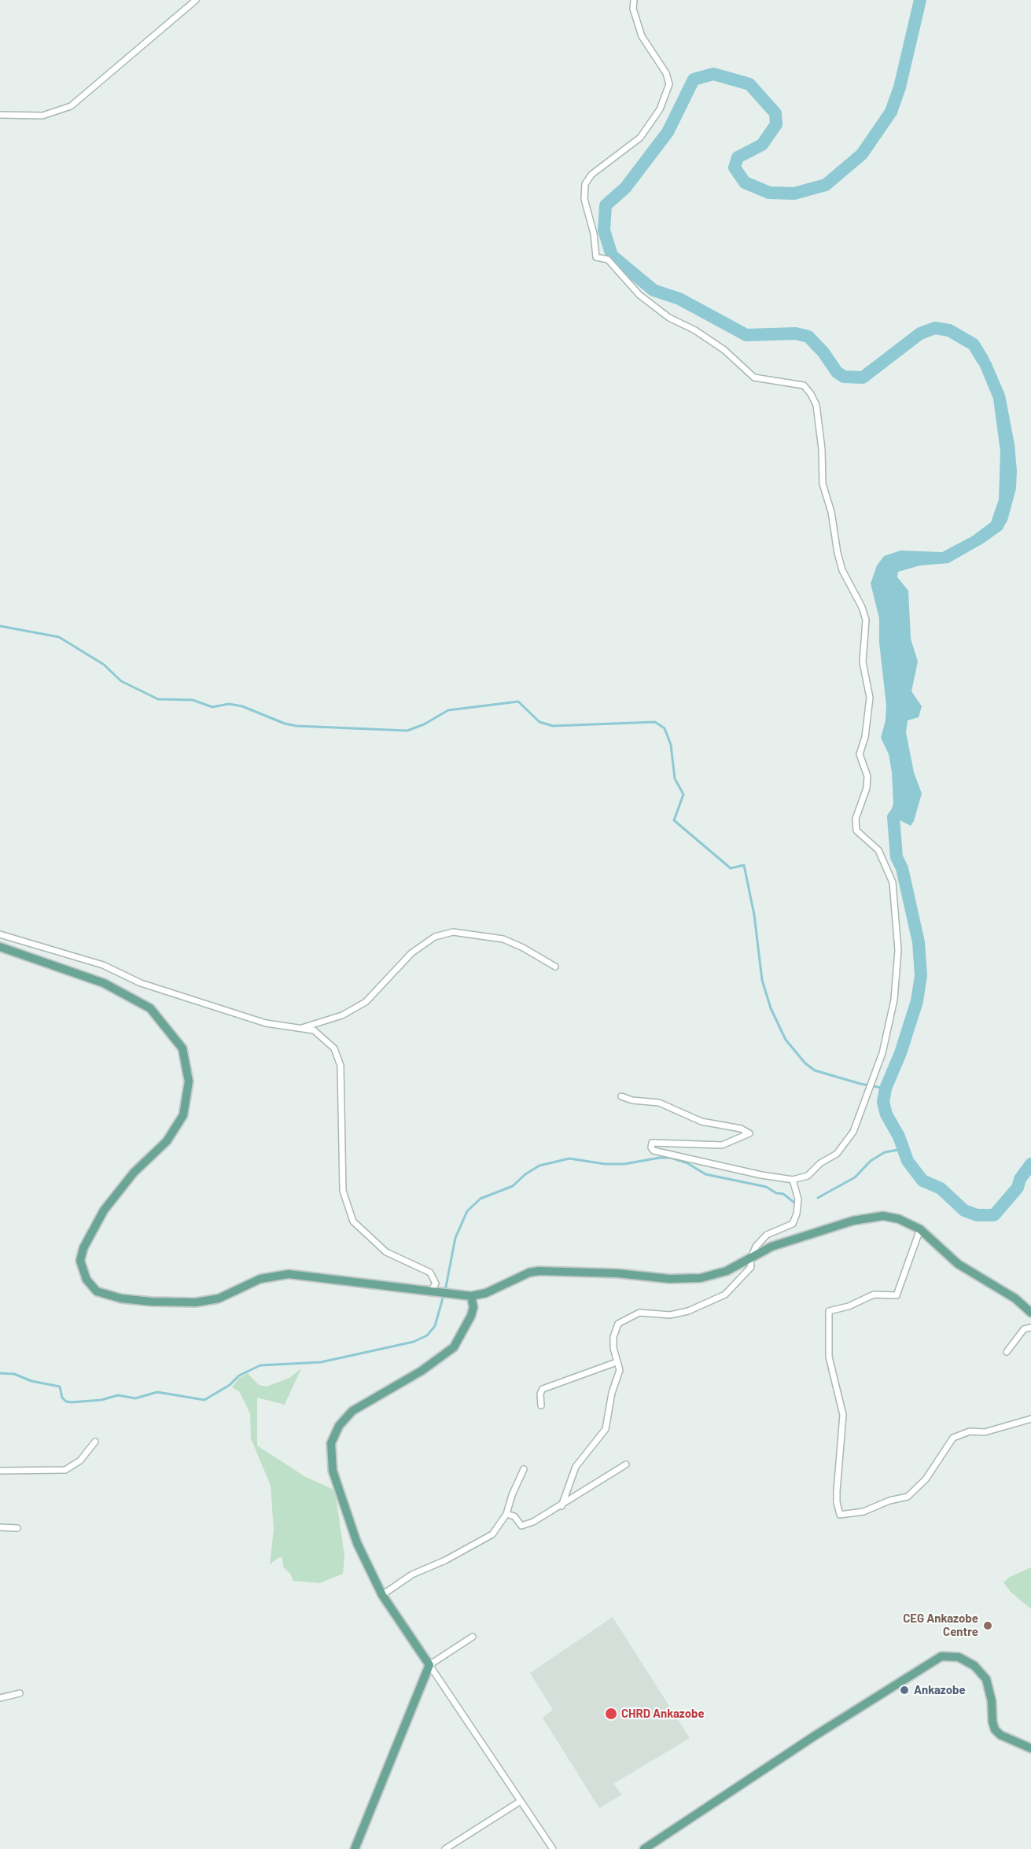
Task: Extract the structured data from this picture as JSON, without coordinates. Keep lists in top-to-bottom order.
{
  "places": ["CEG Ankazobe Centre", "Ankazobe", "CHRD Ankazobe"]
}
